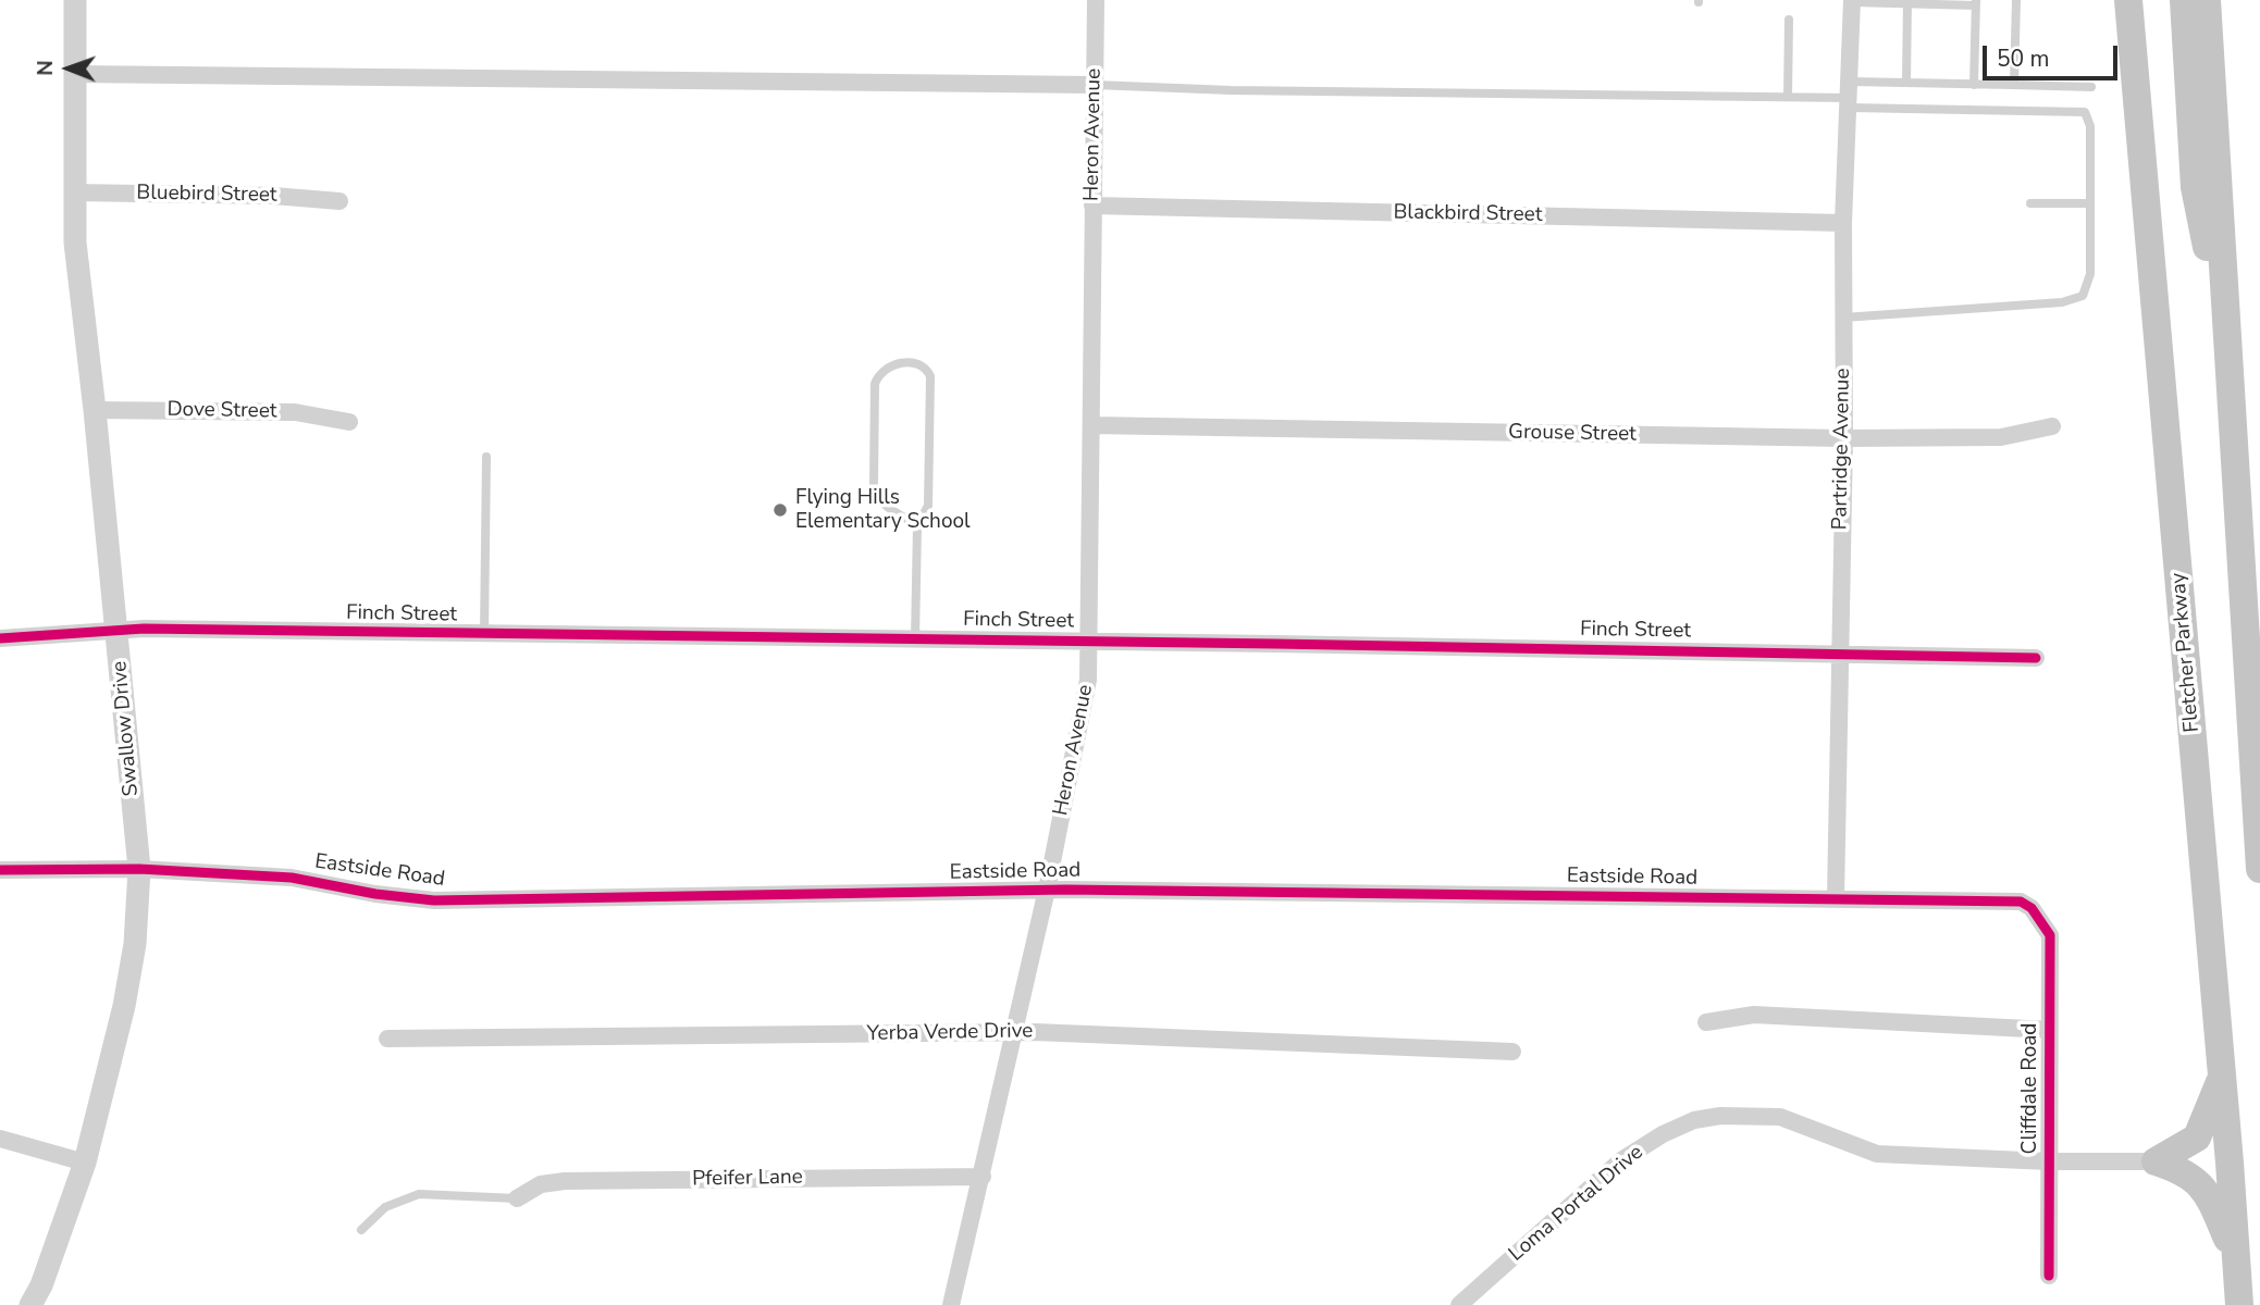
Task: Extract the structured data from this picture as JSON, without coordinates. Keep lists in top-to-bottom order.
{
  "streets": {
    "main road": ["Fletcher Parkway"],
    "street": [
      "Heron Avenue",
      "Bluebird Street",
      "Blackbird Street",
      "Dove Street",
      "Grouse Street",
      "Partridge Avenue",
      "Finch Street",
      "Swallow Drive",
      "Eastside Road",
      "Yerba Verde Drive",
      "Cliffdale Road",
      "Pfeifer Lane",
      "Loma Portal Drive"
    ]
  },
  "crossings": [
    ["Heron Avenue", "Blackbird Street"],
    ["Heron Avenue", "Grouse Street"],
    ["Heron Avenue", "Finch Street"],
    ["Heron Avenue", "Eastside Road"],
    ["Heron Avenue", "Yerba Verde Drive"],
    ["Heron Avenue", "Pfeifer Lane"],
    ["Bluebird Street", "Swallow Drive"],
    ["Blackbird Street", "Partridge Avenue"],
    ["Dove Street", "Swallow Drive"],
    ["Grouse Street", "Partridge Avenue"],
    ["Partridge Avenue", "Finch Street"],
    ["Partridge Avenue", "Eastside Road"],
    ["Finch Street", "Swallow Drive"],
    ["Swallow Drive", "Eastside Road"],
    ["Eastside Road", "Cliffdale Road"],
    ["Cliffdale Road", "Loma Portal Drive"]
  ],
  "places": ["Flying Hills Elementary School"],
  "scale_bar": "50 m",
  "north": "left"
}
